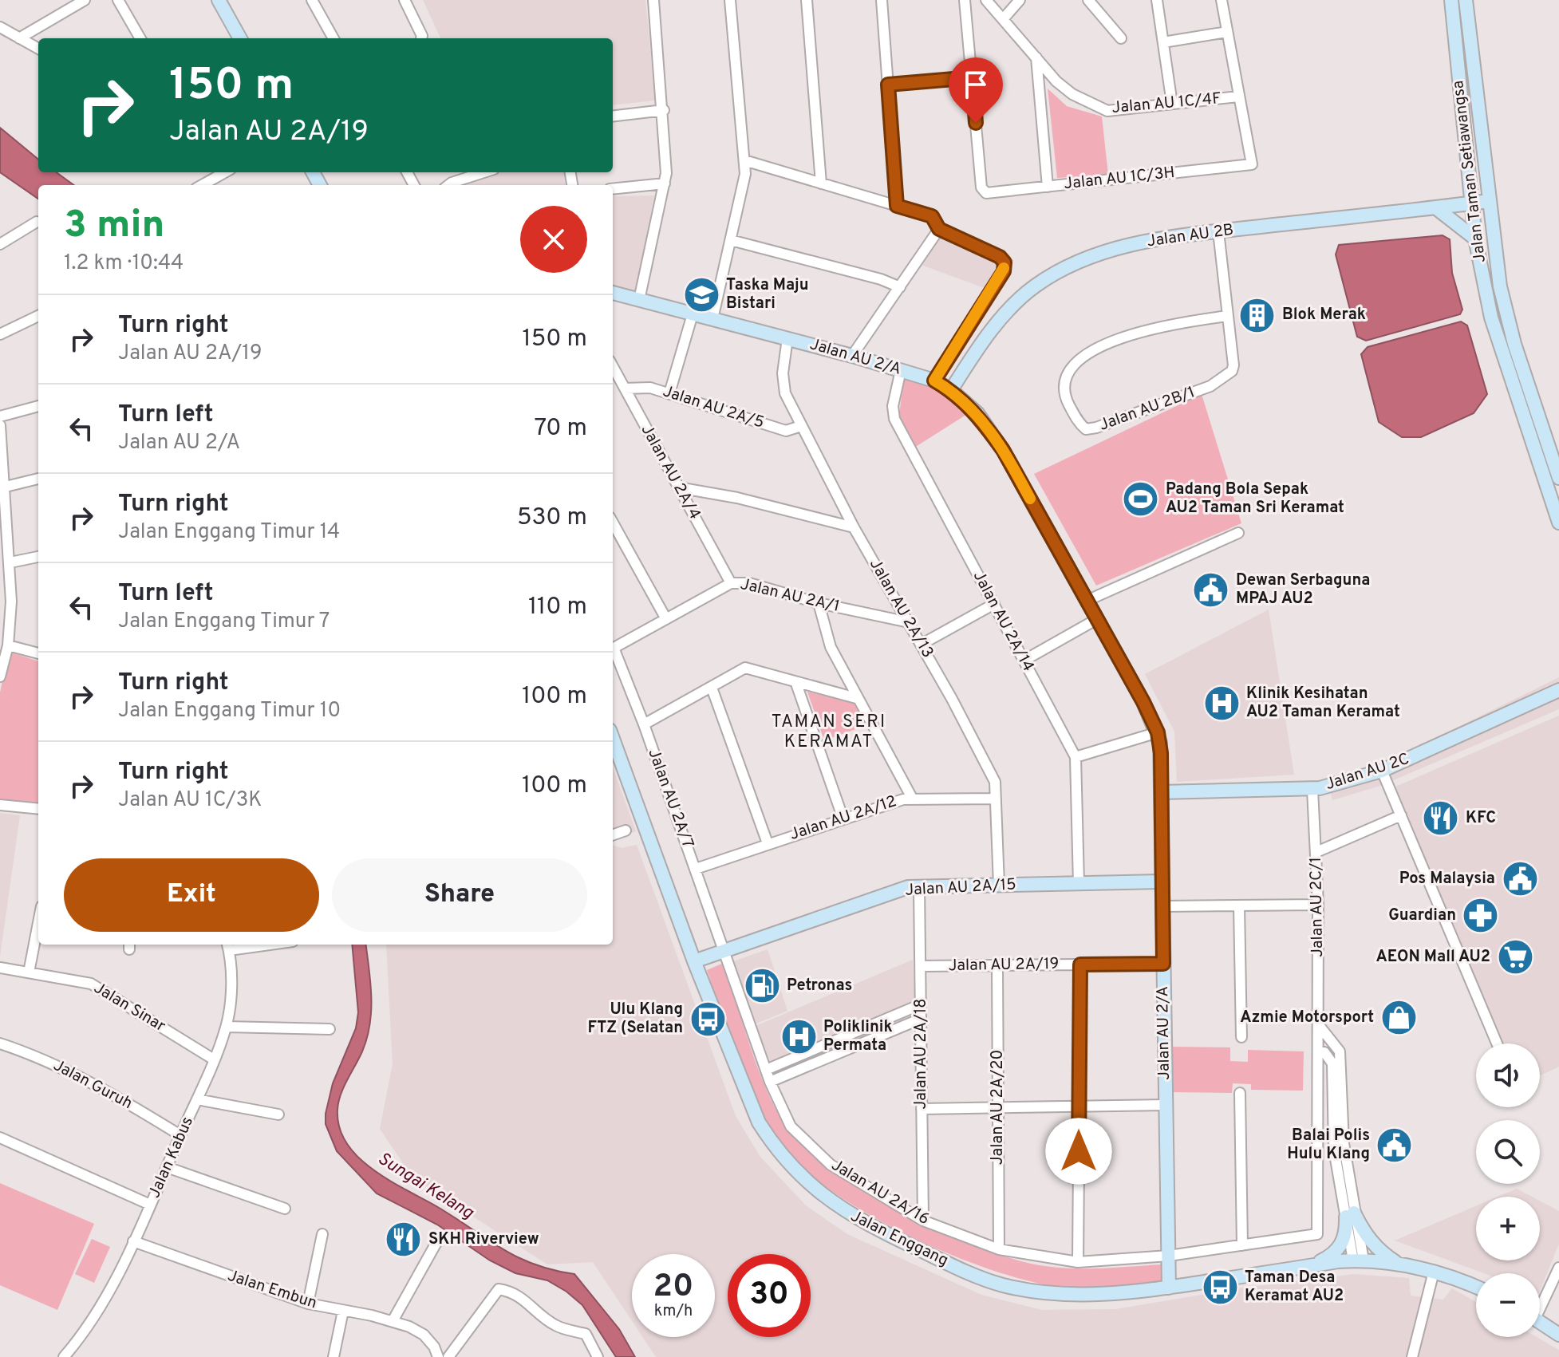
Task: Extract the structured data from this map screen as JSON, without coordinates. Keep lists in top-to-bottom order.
{
  "streets": {
    "street": [
      "Jalan AU 1C/4F",
      "Jalan Taman Setiawangsa",
      "Jalan AU 1C/3H",
      "Jalan AU 2B",
      "Jalan AU 2/A",
      "Jalan AU 2A/5",
      "Jalan AU 2B/1",
      "Jalan AU 2A/4",
      "Jalan AU 2A/1",
      "Jalan AU 2A/13",
      "Jalan AU 2A/14",
      "Jalan AU 2C",
      "Jalan AU 2A/7",
      "Jalan AU 2A/12",
      "Jalan AU 2A/15",
      "Jalan AU 2C/1",
      "Jalan AU 2A/19",
      "Jalan Sinar",
      "Jalan AU 2A/18",
      "Jalan Guruh",
      "Jalan AU 2A/20",
      "Jalan Kabus",
      "Jalan AU 2A/16",
      "Jalan Enggang",
      "Jalan Embun"
    ]
  },
  "crossings": [
    ["Jalan AU 1C/4F", "Jalan AU 1C/3H"],
    ["Jalan Taman Setiawangsa", "Jalan AU 2B"],
    ["Jalan AU 2B", "Jalan AU 2/A"],
    ["Jalan AU 2B", "Jalan AU 2B/1"],
    ["Jalan AU 2/A", "Jalan AU 2A/13"],
    ["Jalan AU 2/A", "Jalan AU 2A/14"],
    ["Jalan AU 2/A", "Jalan AU 2C"],
    ["Jalan AU 2/A", "Jalan AU 2A/15"],
    ["Jalan AU 2/A", "Jalan AU 2A/19"],
    ["Jalan AU 2/A", "Jalan AU 2A/16"],
    ["Jalan AU 2/A", "Jalan Enggang"],
    ["Jalan AU 2A/5", "Jalan AU 2A/4"],
    ["Jalan AU 2A/5", "Jalan AU 2A/13"],
    ["Jalan AU 2A/4", "Jalan AU 2A/1"],
    ["Jalan AU 2A/1", "Jalan AU 2A/13"],
    ["Jalan AU 2A/13", "Jalan AU 2A/12"],
    ["Jalan AU 2A/13", "Jalan AU 2A/15"],
    ["Jalan AU 2A/14", "Jalan AU 2A/15"],
    ["Jalan AU 2C", "Jalan AU 2C/1"],
    ["Jalan AU 2A/7", "Jalan AU 2A/12"],
    ["Jalan AU 2A/7", "Jalan AU 2A/15"],
    ["Jalan AU 2A/7", "Jalan AU 2A/16"],
    ["Jalan AU 2A/15", "Jalan AU 2A/18"],
    ["Jalan AU 2A/15", "Jalan AU 2A/16"],
    ["Jalan AU 2A/15", "Jalan Enggang"],
    ["Jalan AU 2C/1", "Jalan AU 2A/16"],
    ["Jalan AU 2A/19", "Jalan AU 2A/18"],
    ["Jalan AU 2A/19", "Jalan AU 2A/20"],
    ["Jalan Sinar", "Jalan Kabus"],
    ["Jalan AU 2A/18", "Jalan AU 2A/16"],
    ["Jalan Guruh", "Jalan Kabus"],
    ["Jalan AU 2A/20", "Jalan AU 2A/16"],
    ["Jalan Kabus", "Jalan Embun"]
  ],
  "districts": ["TAMAN SERI KERAMAT"],
  "water": ["Sungai Kelang"],
  "places": {
    "school or university": ["Taska Maju Bistari"],
    "building": ["Blok Merak"],
    "sports": ["Padang Bola Sepak AU2 Taman Sri Keramat"],
    "public building": ["Dewan Serbaguna MPAJ AU2", "Pos Malaysia", "Balai Polis Hulu Klang"],
    "hospital": ["Klinik Kesihatan AU2 Taman Keramat", "Poliklinik Permata"],
    "restaurant": ["KFC", "SKH Riverview"],
    "pharmacy": ["Guardian"],
    "supermarket": ["AEON Mall AU2"],
    "fuel station": ["Petronas"],
    "shop": ["Azmie Motorsport"],
    "bus stop": ["Ulu Klang FTZ (Selatan", "Taman Desa Keramat AU2"]
  },
  "page": {
    "turn": ["150 m", "Jalan AU 2A/19"],
    "heading": ["3 min", "1.2 km · 10:44"],
    "list": [
      {
        "name": "Turn right",
        "note": "Jalan AU 2A/19",
        "value": "150 m"
      },
      {
        "name": "Turn left",
        "note": "Jalan AU 2/A",
        "value": "70 m"
      },
      {
        "name": "Turn right",
        "note": "Jalan Enggang Timur 14",
        "value": "530 m"
      },
      {
        "name": "Turn left",
        "note": "Jalan Enggang Timur 7",
        "value": "110 m"
      },
      {
        "name": "Turn right",
        "note": "Jalan Enggang Timur 10",
        "value": "100 m"
      },
      {
        "name": "Turn right",
        "note": "Jalan AU 1C/3K",
        "value": "100 m"
      }
    ],
    "buttons": ["Exit", "Share"],
    "map_buttons": ["+", "−"],
    "speed": "20 km/h",
    "limit": "30"
  }
}
